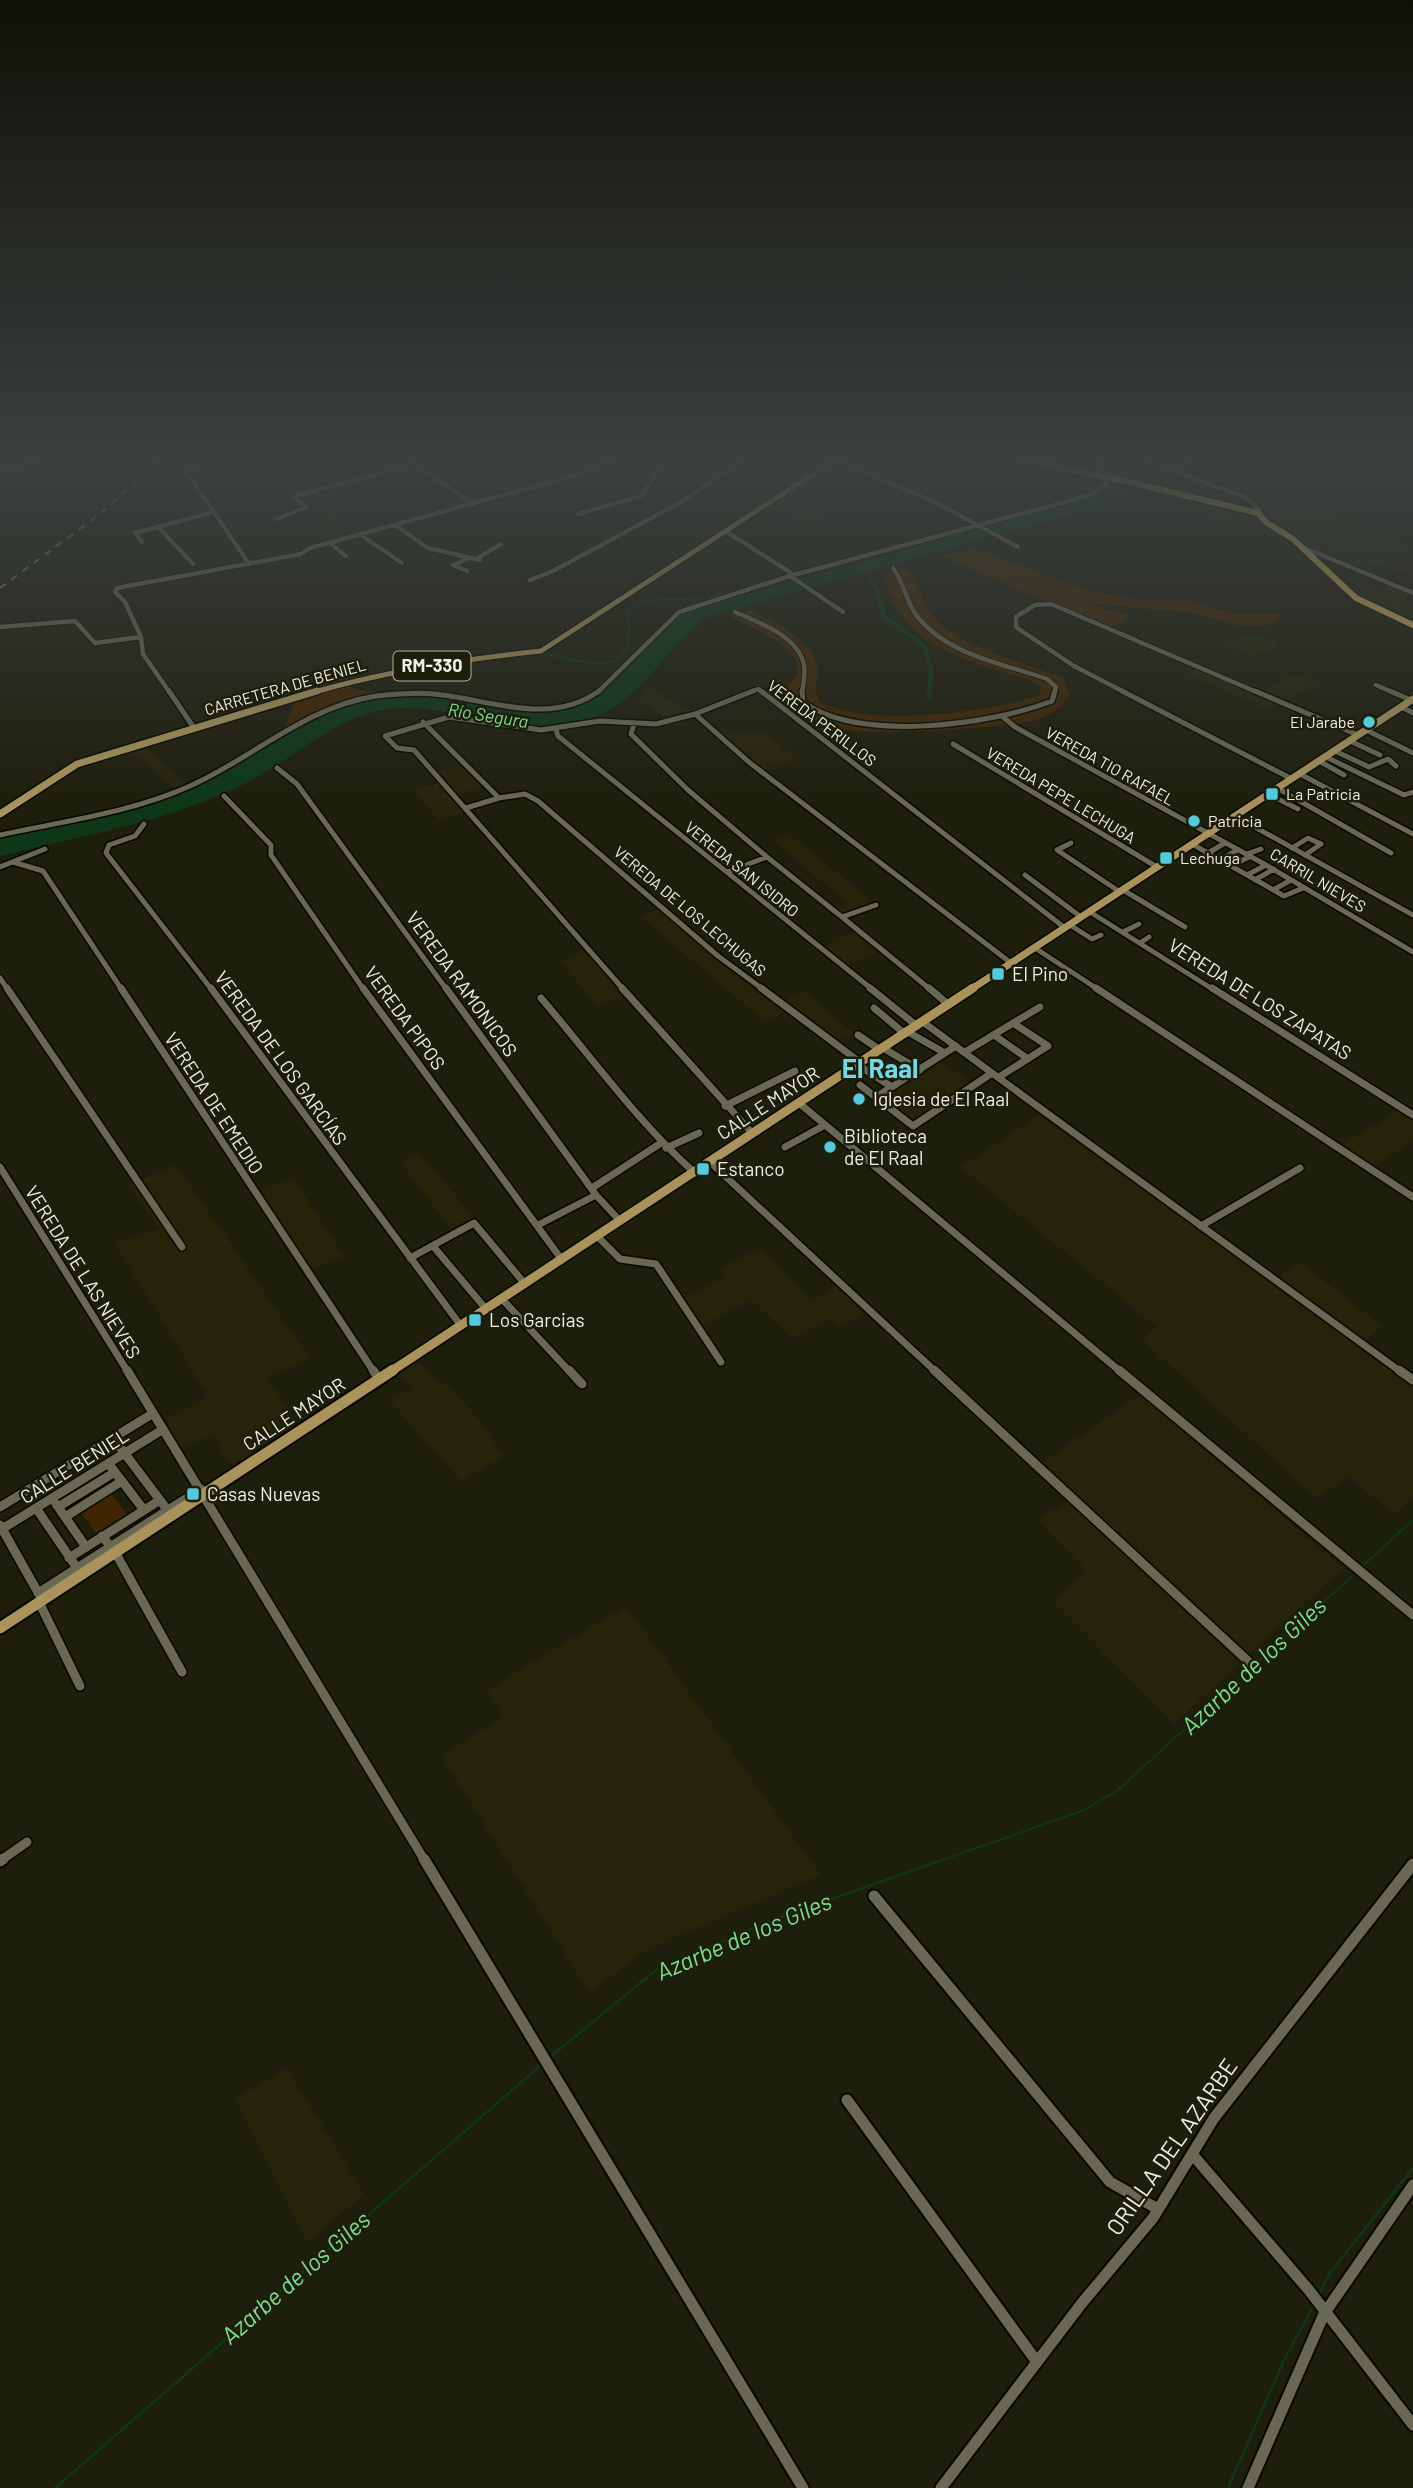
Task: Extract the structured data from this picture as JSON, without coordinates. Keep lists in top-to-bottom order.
{
  "streets": {
    "main road": ["RM-330", "CARRETERA DE BENIEL", "CALLE MAYOR"],
    "street": [
      "VEREDA PERILLOS",
      "VEREDA TIO RAFAEL",
      "VEREDA PEPE LECHUGA",
      "VEREDA SAN ISIDRO",
      "CARRIL NIEVES",
      "VEREDA DE LOS LECHUGAS",
      "VEREDA RAMONICOS",
      "VEREDA DE LOS ZAPATAS",
      "VEREDA PIPOS",
      "VEREDA DE LOS GARCÍAS",
      "VEREDA DE EMEDIO",
      "VEREDA DE LAS NIEVES",
      "CALLE BENIEL",
      "ORILLA DEL AZARBE"
    ]
  },
  "crossings": [
    ["VEREDA PERILLOS", "VEREDA SAN ISIDRO"],
    ["VEREDA PERILLOS", "VEREDA DE LOS LECHUGAS"],
    ["VEREDA PERILLOS", "CALLE MAYOR"],
    ["VEREDA TIO RAFAEL", "CARRIL NIEVES"],
    ["VEREDA TIO RAFAEL", "CALLE MAYOR"],
    ["VEREDA PEPE LECHUGA", "CALLE MAYOR"],
    ["VEREDA SAN ISIDRO", "CALLE MAYOR"],
    ["CARRIL NIEVES", "CALLE MAYOR"],
    ["VEREDA DE LOS LECHUGAS", "CALLE MAYOR"],
    ["VEREDA RAMONICOS", "CALLE MAYOR"],
    ["VEREDA DE LOS ZAPATAS", "CALLE MAYOR"],
    ["VEREDA PIPOS", "CALLE MAYOR"],
    ["VEREDA DE LOS GARCÍAS", "CALLE MAYOR"],
    ["VEREDA DE EMEDIO", "CALLE MAYOR"],
    ["CALLE MAYOR", "VEREDA DE LAS NIEVES"],
    ["VEREDA DE LAS NIEVES", "CALLE BENIEL"]
  ],
  "districts": ["El Raal"],
  "water": ["Río Segura", "Azarbe de los Giles"],
  "places": {
    "other": [
      "El Jarabe",
      "Patricia",
      "Iglesia de El Raal",
      "Biblioteca de El Raal"
    ],
    "transit": [
      "La Patricia",
      "Lechuga",
      "El Pino",
      "Estanco",
      "Los Garcias",
      "Casas Nuevas"
    ]
  }
}
